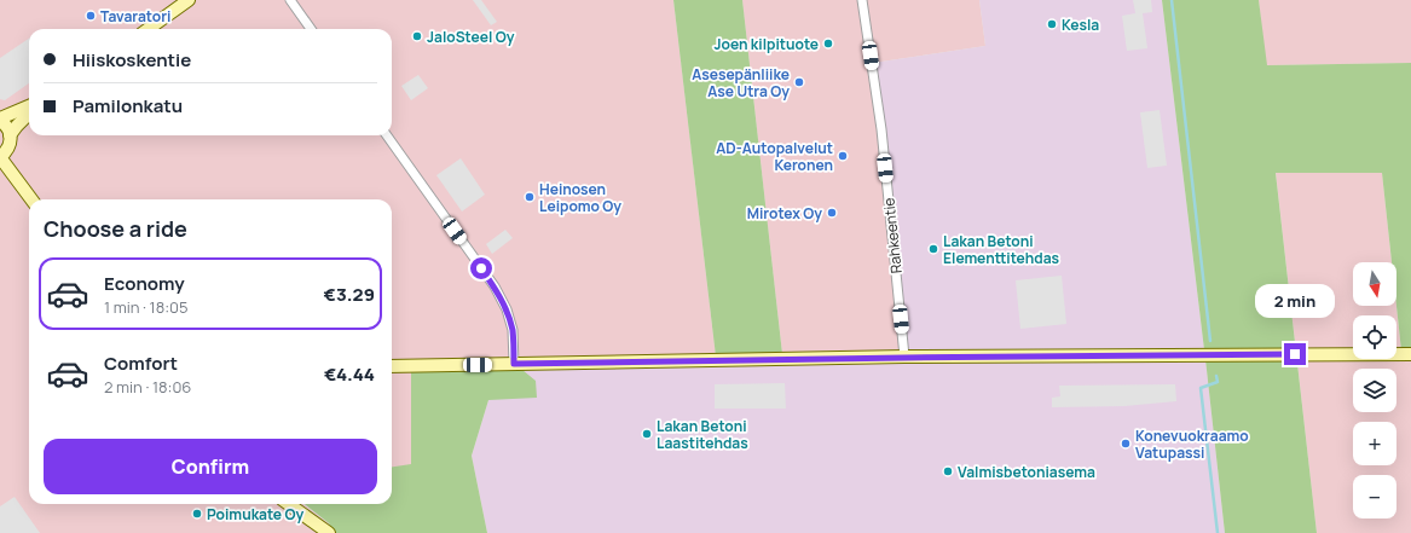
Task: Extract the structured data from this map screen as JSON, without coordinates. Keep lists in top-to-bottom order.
{
  "streets": {
    "street": ["Rahkeentie"]
  },
  "places": [
    "Tavaratori",
    "Kesla",
    "JaloSteel Oy",
    "Joen kilpituote",
    "Asesepänliike Ase Utra Oy",
    "AD-Autopalvelut Keronen",
    "Heinosen Leipomo Oy",
    "Mirotex Oy",
    "Lakan Betoni Elementtitehdas",
    "Lakan Betoni Laastitehdas",
    "Konevuokraamo Vatupassi",
    "Valmisbetoniasema",
    "Poimukate Oy"
  ],
  "north": "bottom",
  "page": {
    "banner": ["Hiiskoskentie", "Pamilonkatu"],
    "heading": "Choose a ride",
    "list": [
      {
        "name": "Economy",
        "note": "1 min · 18:05",
        "value": "€3.29"
      },
      {
        "name": "Comfort",
        "note": "2 min · 18:06",
        "value": "€4.44"
      }
    ],
    "map_buttons": ["+", "−"],
    "bubble": "2 min",
    "buttons": "Confirm"
  }
}
